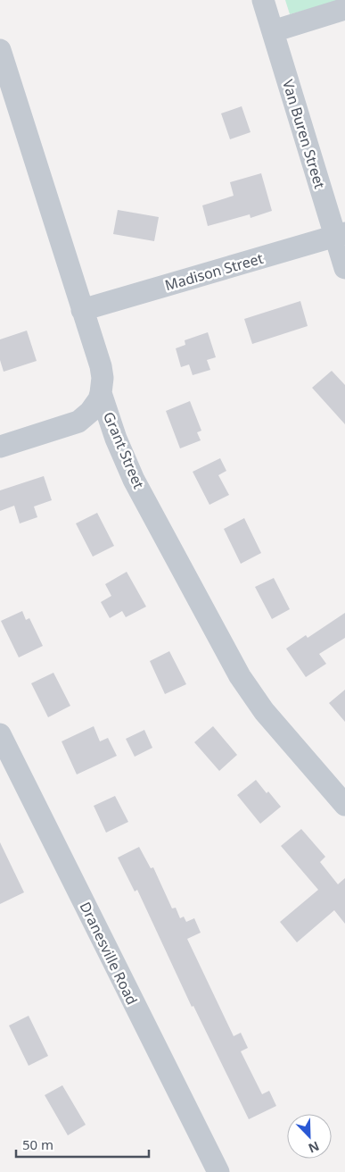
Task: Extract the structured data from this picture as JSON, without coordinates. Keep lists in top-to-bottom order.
{
  "streets": {
    "street": [
      "Van Buren Street",
      "Madison Street",
      "Grant Street",
      "Dranesville Road"
    ]
  },
  "crossings": [
    ["Van Buren Street", "Madison Street"],
    ["Madison Street", "Grant Street"]
  ],
  "scale_bar": "50 m",
  "north": "bottom right"
}
